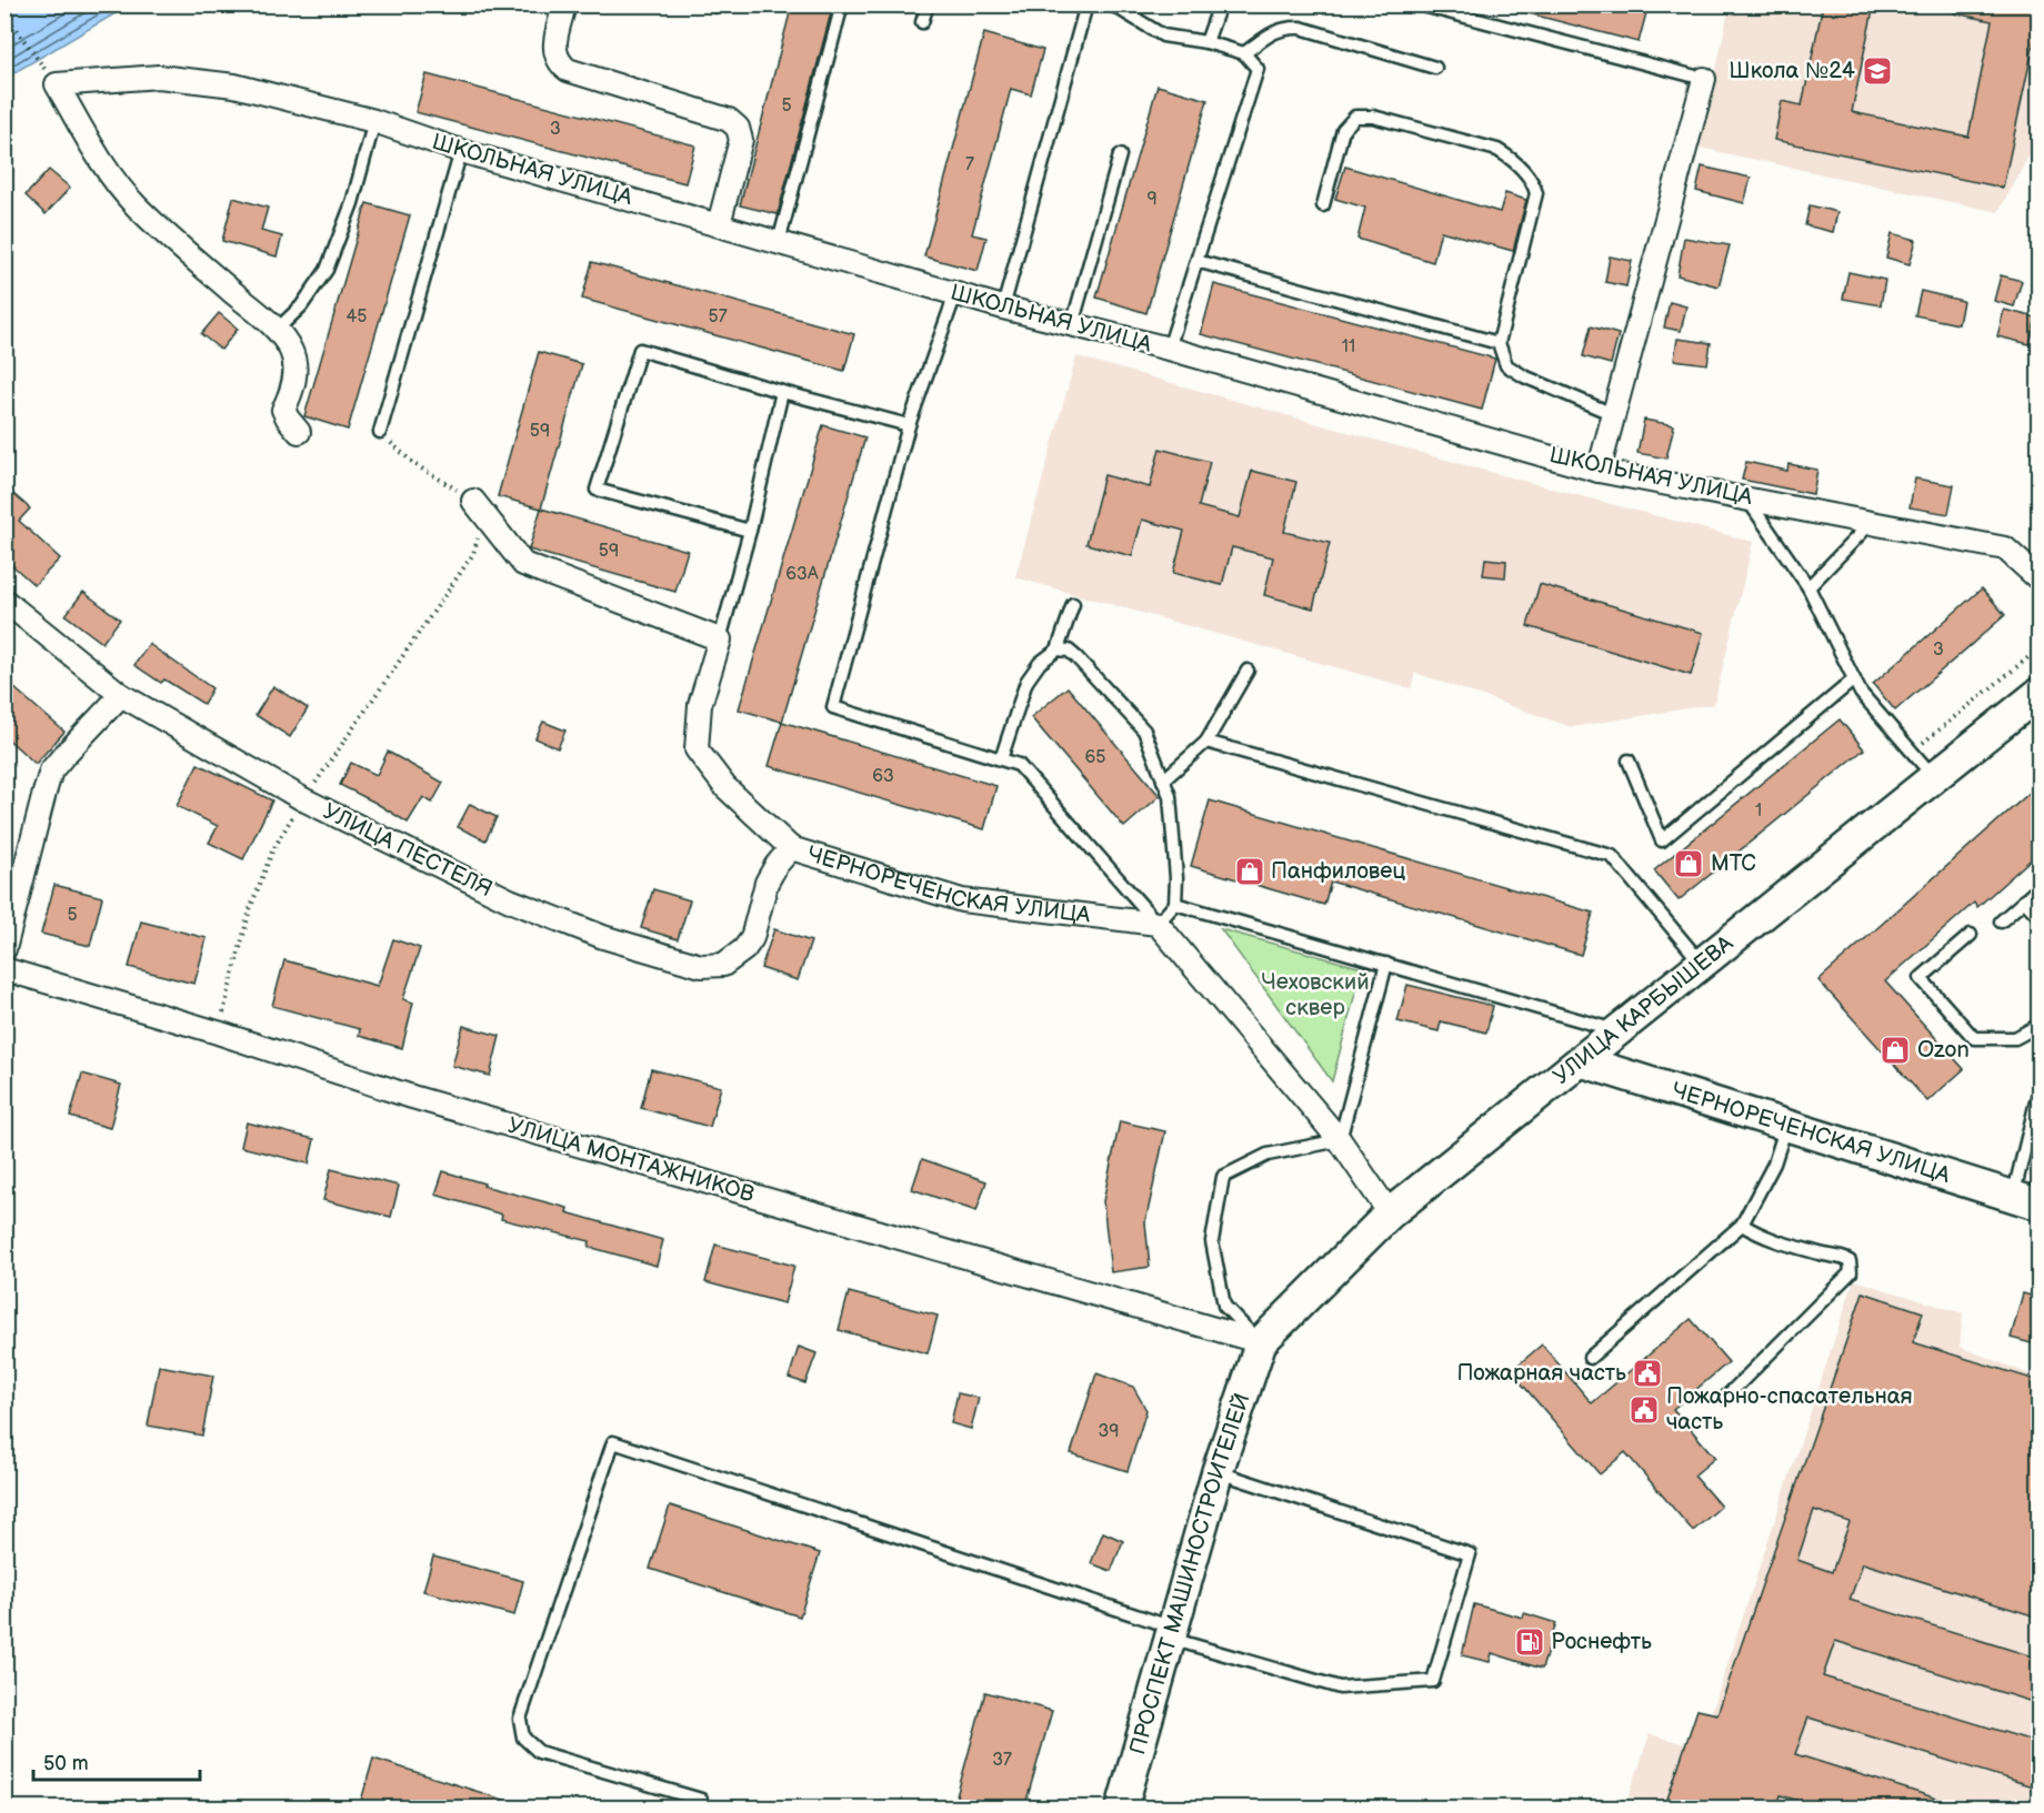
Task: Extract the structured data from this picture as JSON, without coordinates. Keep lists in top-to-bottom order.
{
  "streets": {
    "main road": ["ЧЕРНОРЕЧЕНСКАЯ УЛИЦА", "УЛИЦА КАРБЫШЕВА", "ПРОСПЕКТ МАШИНОСТРОИТЕЛЕЙ"],
    "street": ["ШКОЛЬНАЯ УЛИЦА", "УЛИЦА ПЕСТЕЛЯ", "УЛИЦА МОНТАЖНИКОВ"]
  },
  "crossings": [
    ["УЛИЦА ПЕСТЕЛЯ", "ЧЕРНОРЕЧЕНСКАЯ УЛИЦА"],
    ["ЧЕРНОРЕЧЕНСКАЯ УЛИЦА", "УЛИЦА КАРБЫШЕВА"],
    ["УЛИЦА КАРБЫШЕВА", "УЛИЦА МОНТАЖНИКОВ"],
    ["УЛИЦА КАРБЫШЕВА", "ПРОСПЕКТ МАШИНОСТРОИТЕЛЕЙ"],
    ["УЛИЦА МОНТАЖНИКОВ", "ПРОСПЕКТ МАШИНОСТРОИТЕЛЕЙ"]
  ],
  "parks": ["Чеховский сквер"],
  "places": {
    "school or university": ["Школа №24"],
    "shop": ["МТС", "Панфиловец", "Ozon"],
    "public building": ["Пожарная часть", "Пожарно-спасательная часть"],
    "fuel station": ["Роснефть"]
  },
  "house_numbers": [
    "5",
    "3",
    "7",
    "9",
    "45",
    "57",
    "11",
    "59",
    "59",
    "63А",
    "3",
    "65",
    "63",
    "1",
    "5",
    "39",
    "37"
  ],
  "scale_bar": "50 m"
}
